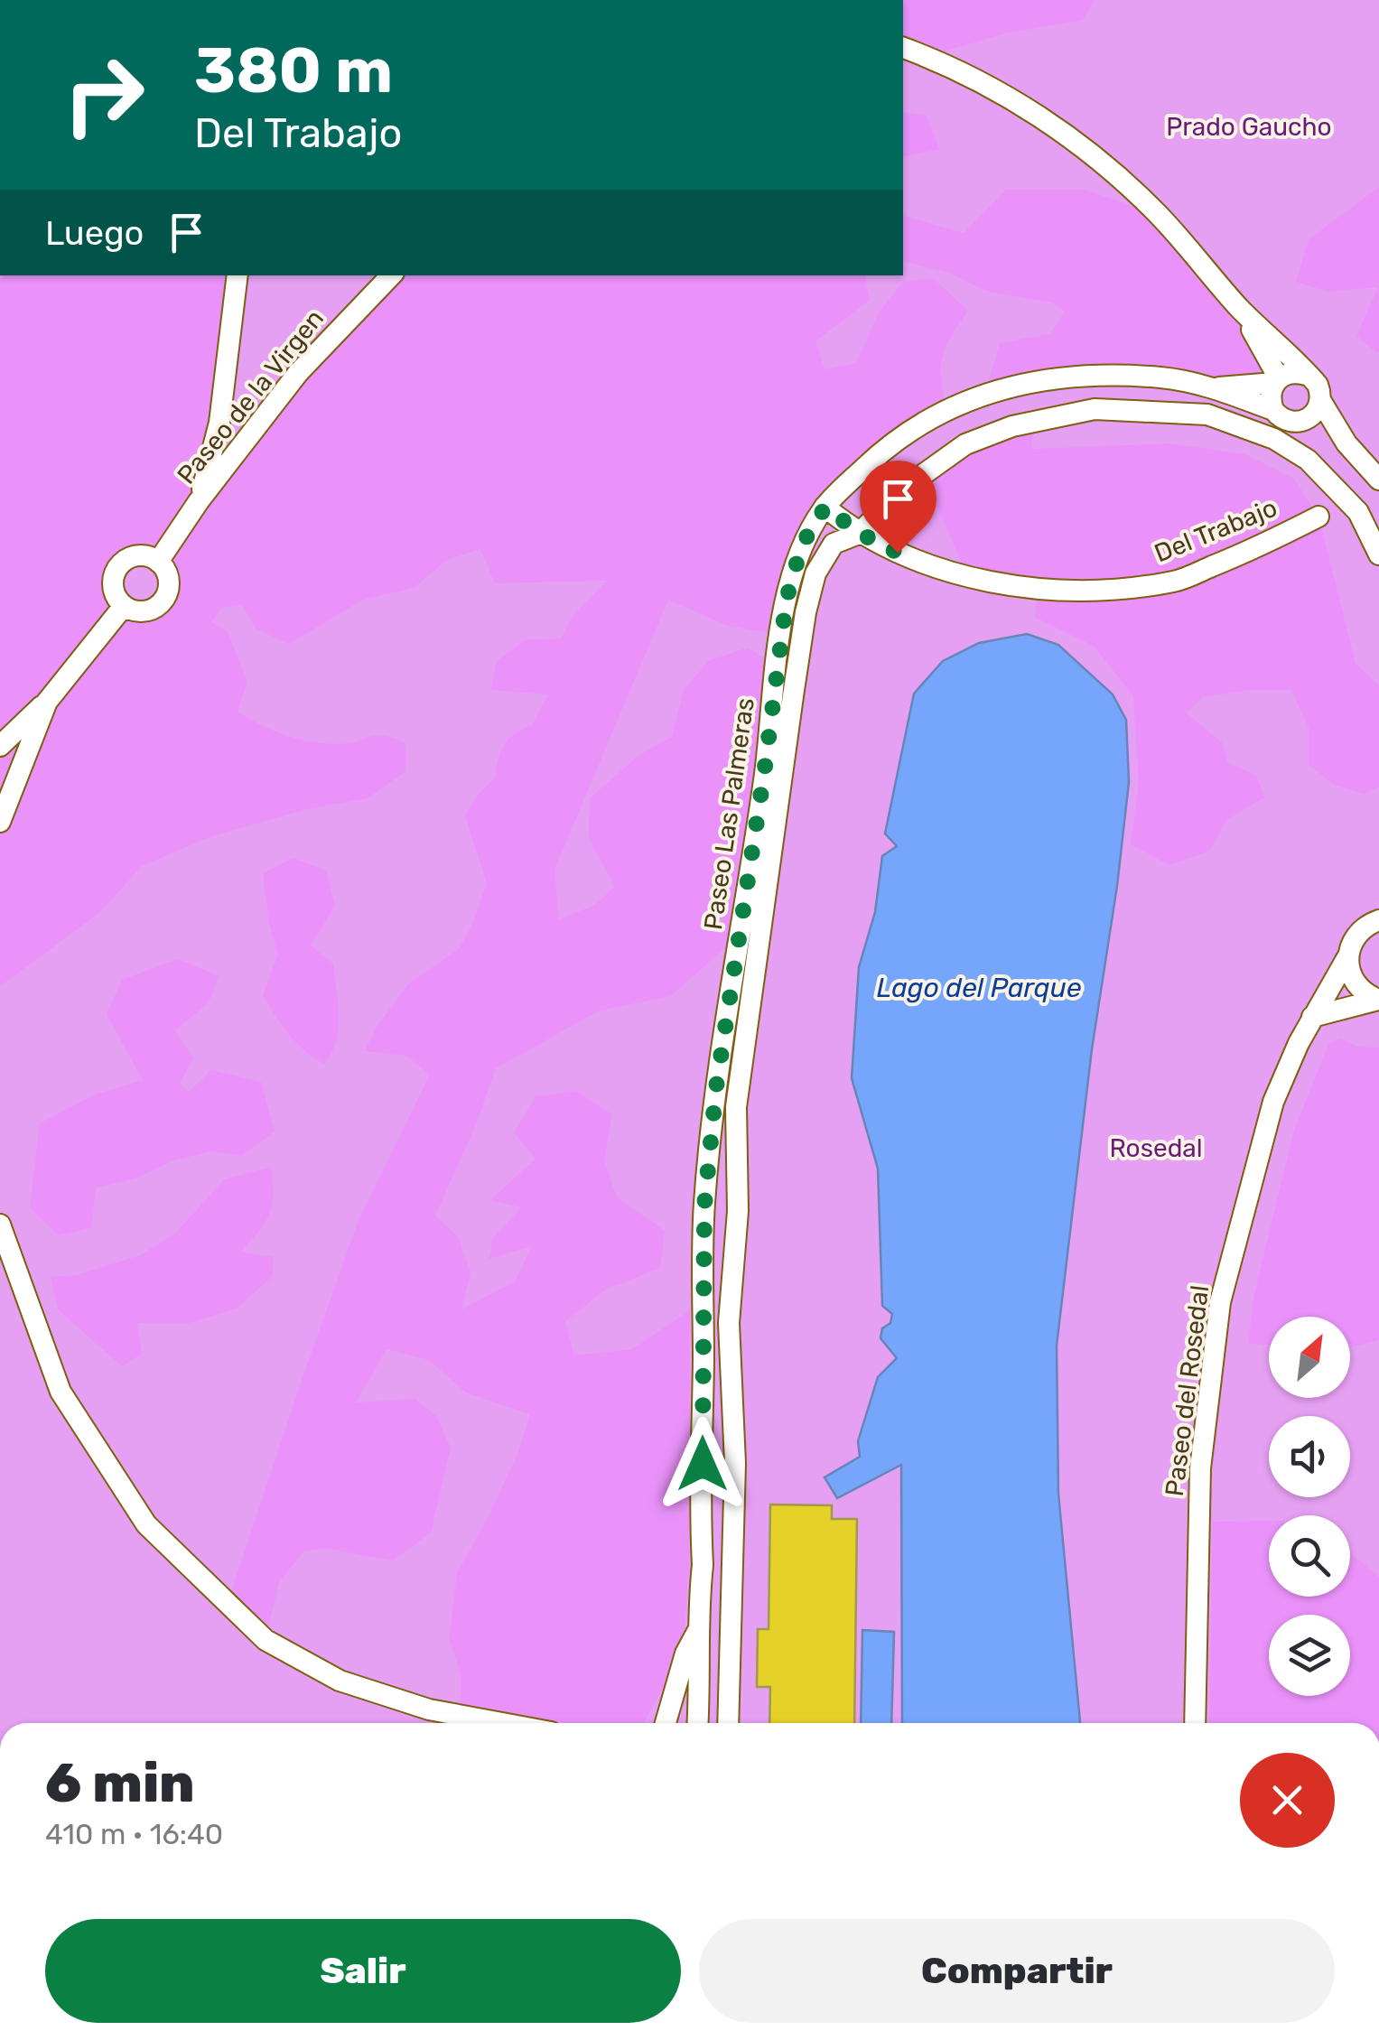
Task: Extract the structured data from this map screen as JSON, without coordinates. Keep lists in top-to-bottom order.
{
  "streets": {
    "street": [
      "Paseo de la Virgen",
      "Del Trabajo",
      "Paseo Las Palmeras",
      "Paseo del Rosedal"
    ]
  },
  "crossings": [
    ["Del Trabajo", "Paseo Las Palmeras"]
  ],
  "water": ["Lago del Parque"],
  "parks": ["Prado Gaucho", "Rosedal"],
  "north": "top right",
  "page": {
    "turn": ["380 m", "Del Trabajo"],
    "then": "Luego",
    "heading": ["6 min", "410 m · 16:40"],
    "buttons": ["Salir", "Compartir"]
  }
}
